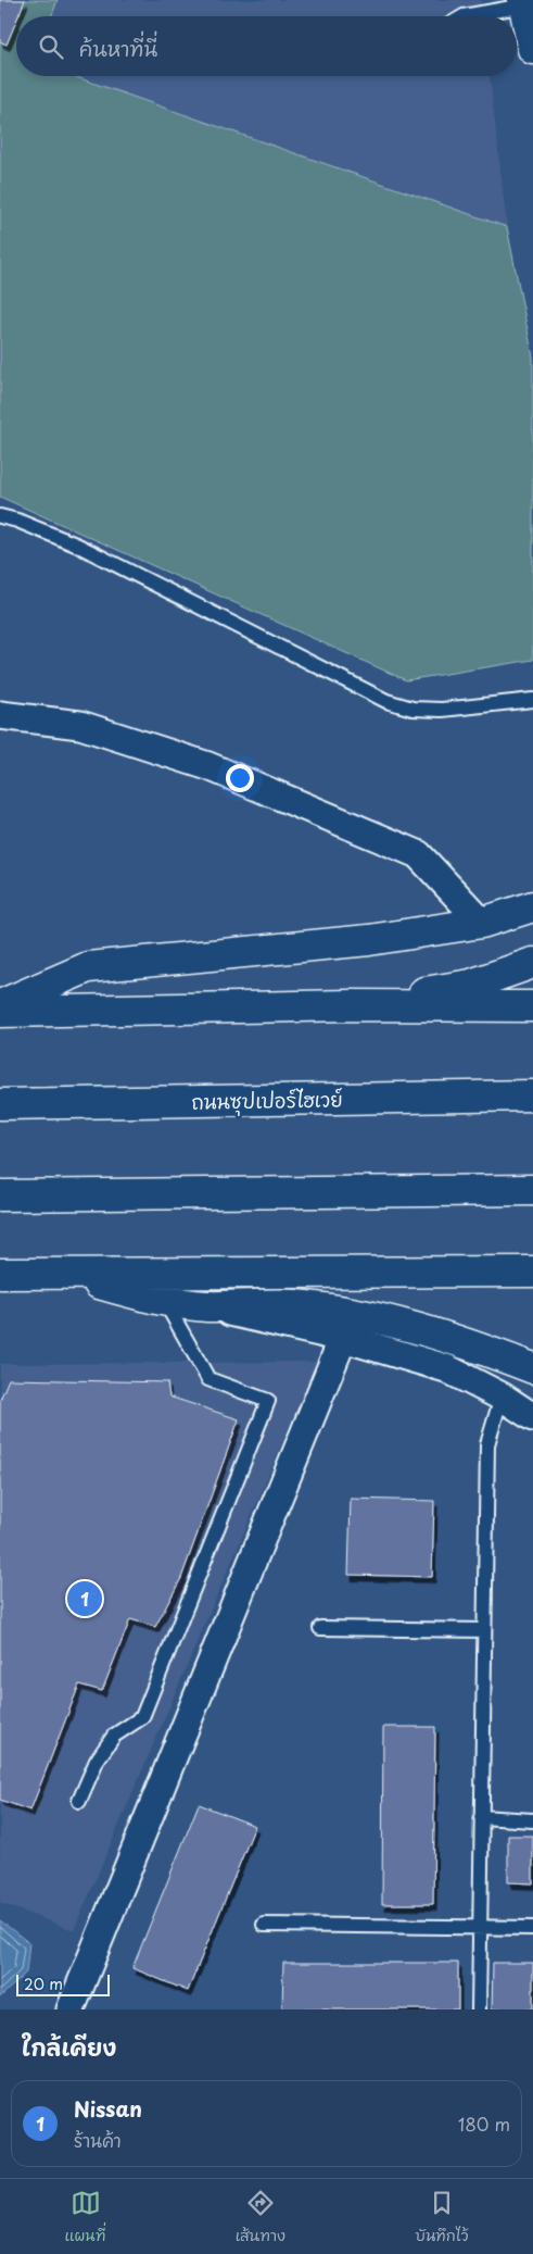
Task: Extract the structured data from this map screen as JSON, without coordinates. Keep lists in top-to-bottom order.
{
  "streets": {
    "main road": ["ถนนซุปเปอร์ไฮเวย์"]
  },
  "scale_bar": "20 m",
  "page": {
    "search": "ค้นหาที่นี่",
    "pins": "1",
    "scale": "20 m",
    "heading": "ใกล้เคียง",
    "list": [
      {
        "mark": "1",
        "name": "Nissan",
        "note": "ร้านค้า",
        "value": "180 m"
      }
    ],
    "nav": ["แผนที่", "เส้นทาง", "บันทึกไว้"]
  }
}
